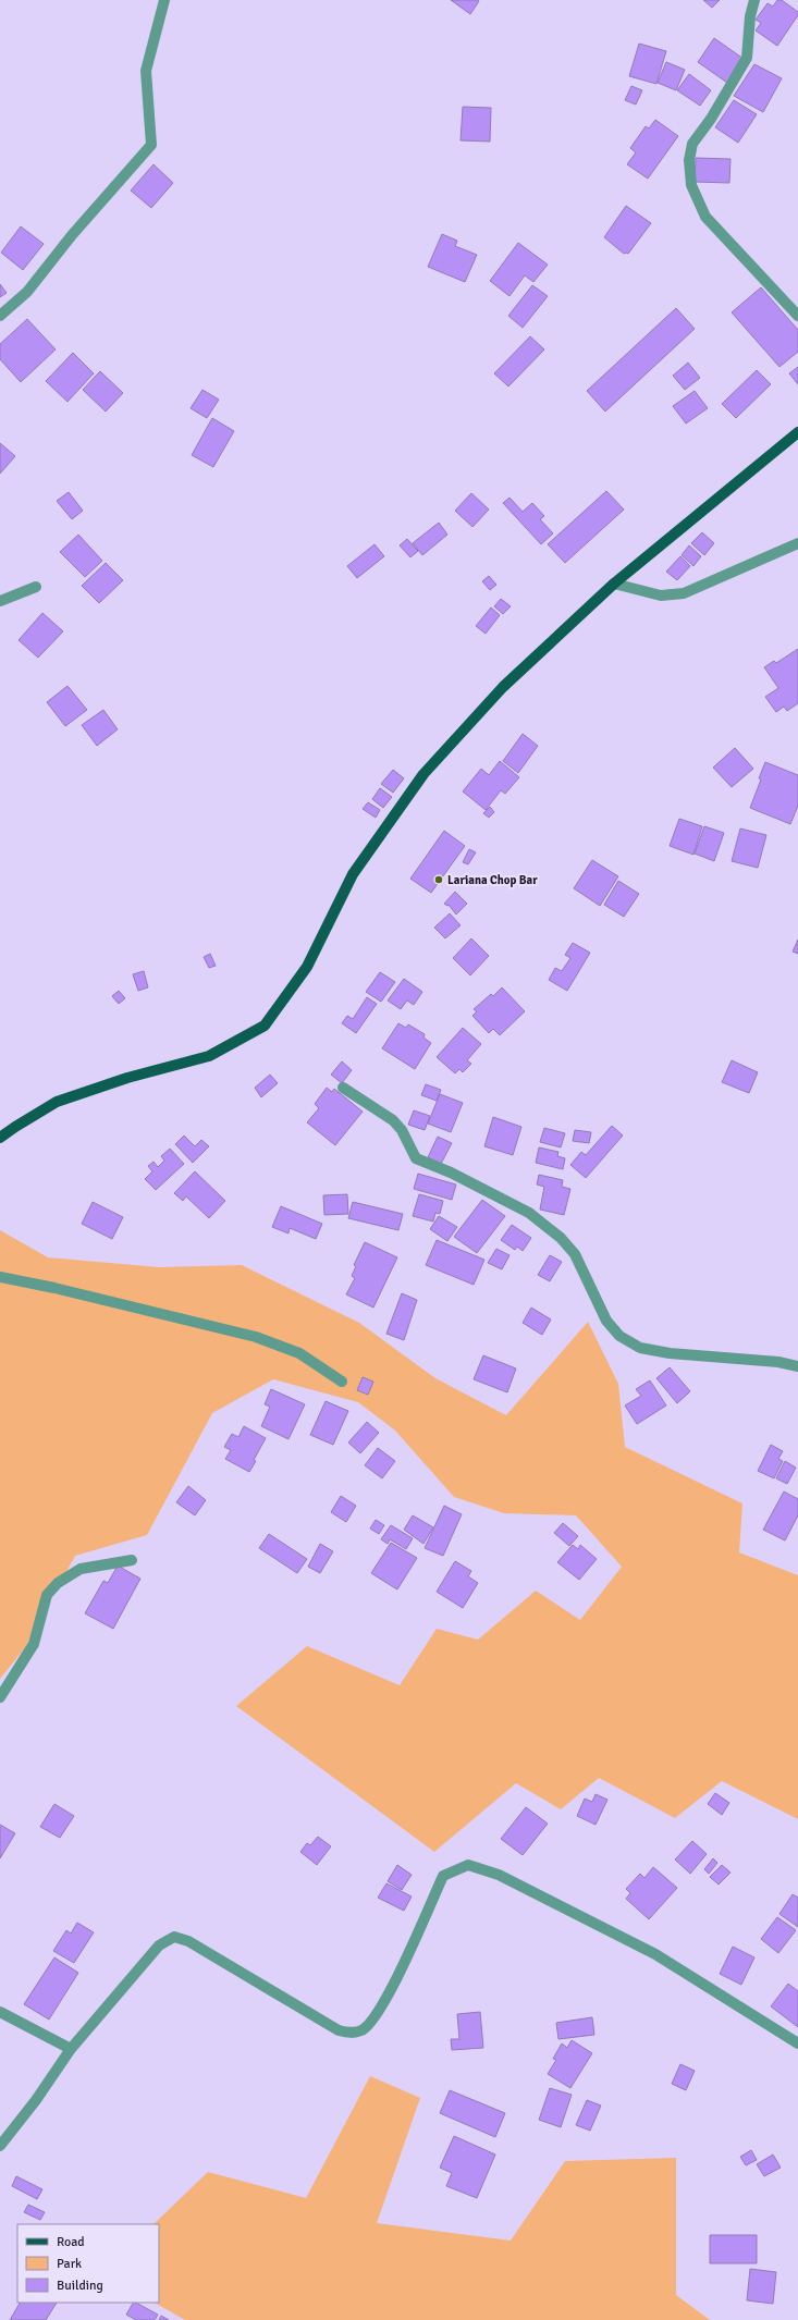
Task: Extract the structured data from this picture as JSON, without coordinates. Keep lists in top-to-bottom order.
{
  "places": ["Lariana Chop Bar"],
  "legend": ["Road", "Park", "Building"]
}
